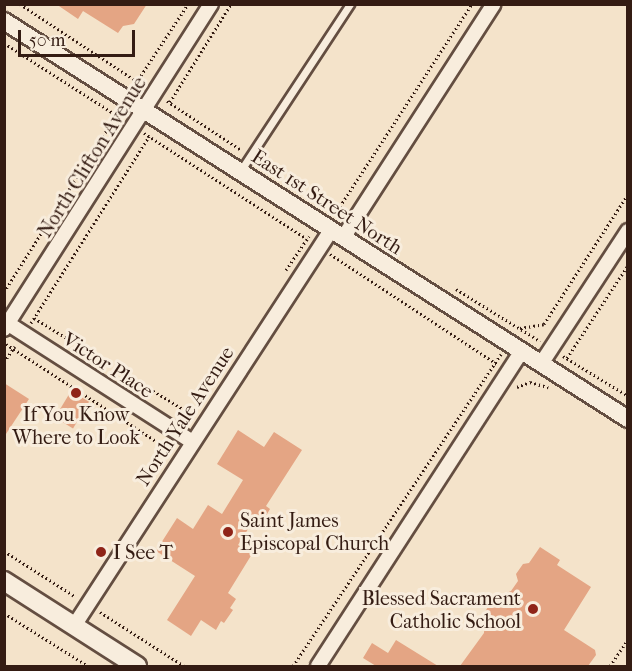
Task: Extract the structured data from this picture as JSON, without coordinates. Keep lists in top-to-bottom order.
{
  "streets": {
    "street": [
      "North Clifton Avenue",
      "East 1st Street North",
      "Victor Place",
      "North Yale Avenue"
    ]
  },
  "crossings": [
    ["North Clifton Avenue", "East 1st Street North"],
    ["North Clifton Avenue", "Victor Place"],
    ["East 1st Street North", "North Yale Avenue"],
    ["Victor Place", "North Yale Avenue"]
  ],
  "places": [
    "If You Know Where to Look",
    "Saint James Episcopal Church",
    "I See T",
    "Blessed Sacrament Catholic School"
  ],
  "scale_bar": "50 m"
}
